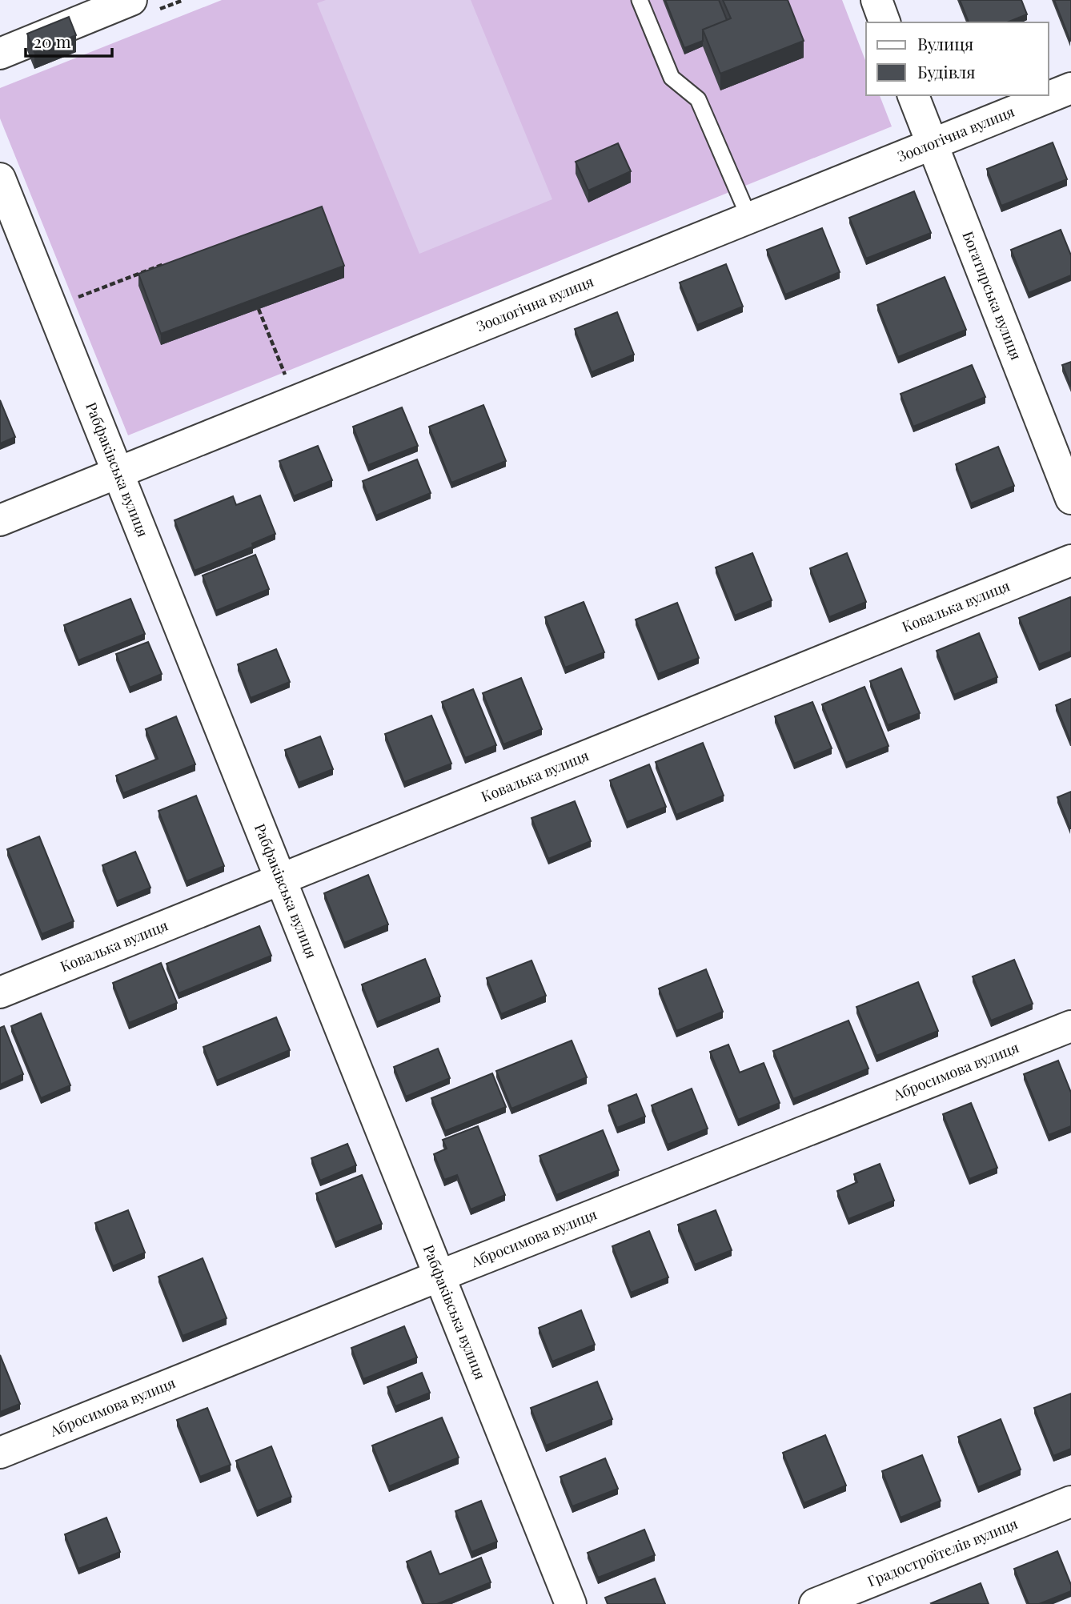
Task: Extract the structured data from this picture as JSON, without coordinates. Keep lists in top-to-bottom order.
{
  "streets": {
    "street": [
      "Зоологічна вулиця",
      "Богатирська вулиця",
      "Рабфаківська вулиця",
      "Ковалька вулиця",
      "Абросимова вулиця",
      "Градостроїтелiв вулиця"
    ]
  },
  "crossings": [
    ["Зоологічна вулиця", "Богатирська вулиця"],
    ["Зоологічна вулиця", "Рабфаківська вулиця"],
    ["Рабфаківська вулиця", "Ковалька вулиця"],
    ["Рабфаківська вулиця", "Абросимова вулиця"]
  ],
  "legend": ["Вулиця", "Будівля"],
  "scale_bar": "20 m"
}
